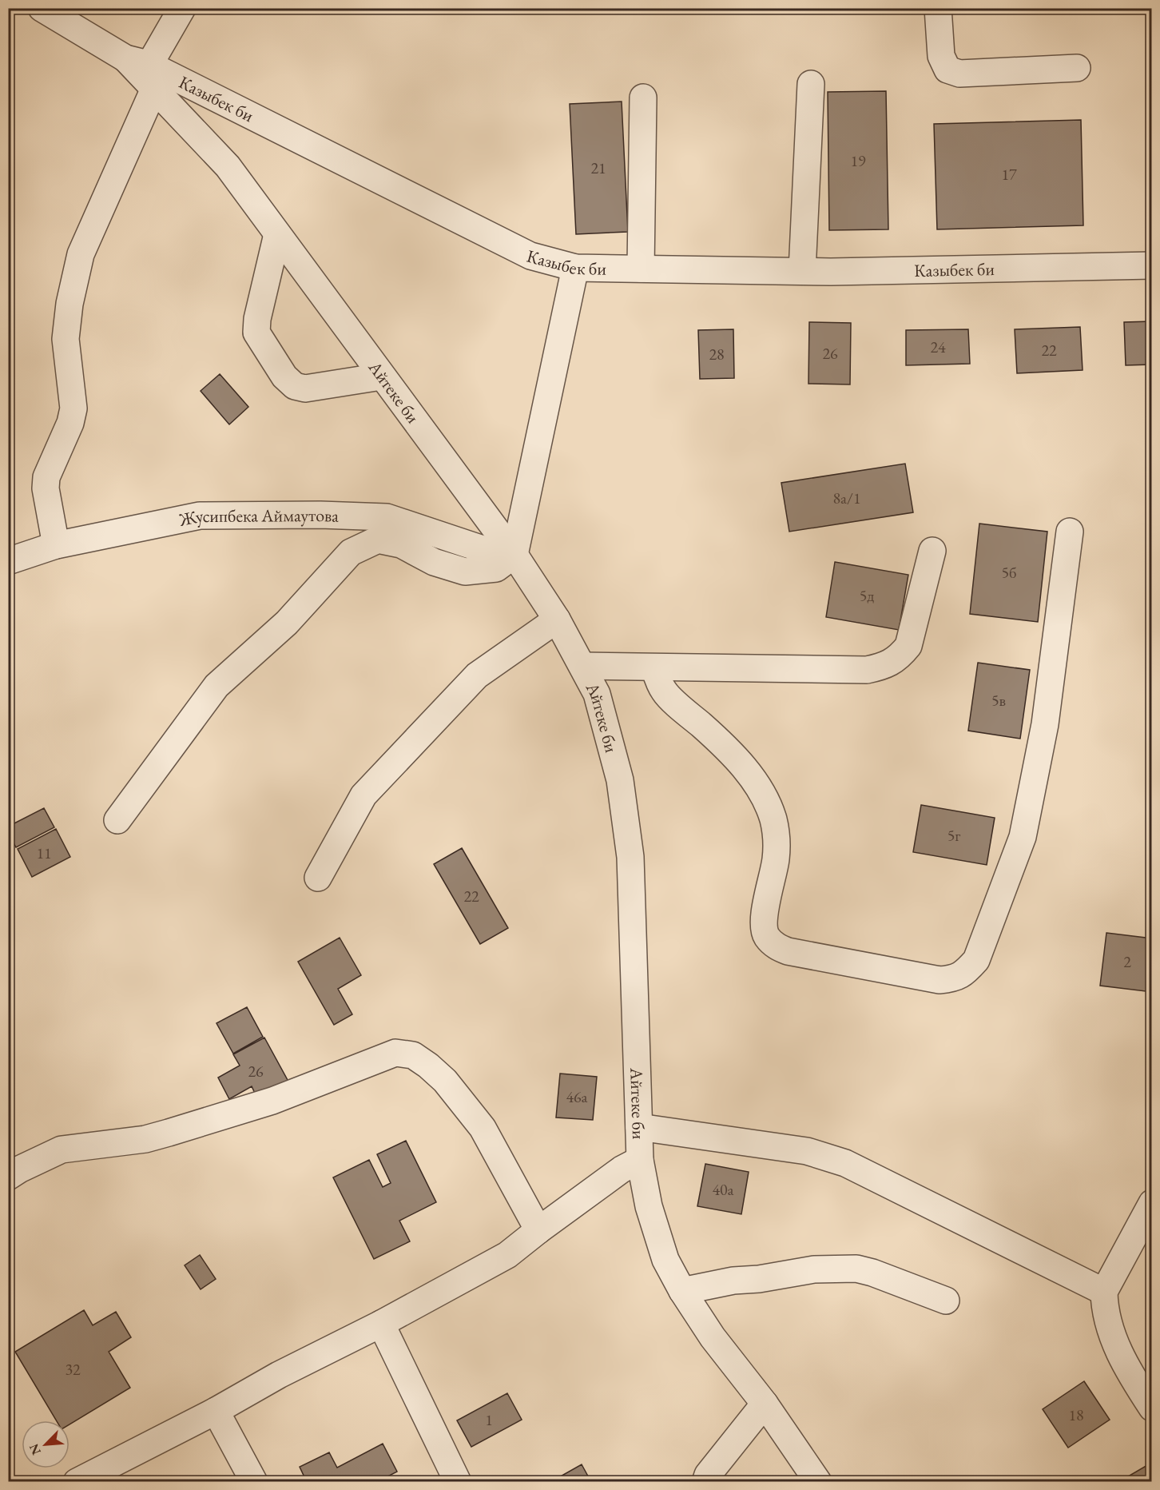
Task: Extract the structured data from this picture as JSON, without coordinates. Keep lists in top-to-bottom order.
{
  "streets": {
    "street": ["Казыбек би", "Айтеке би", "Жусипбека Аймаутова"]
  },
  "crossings": [
    ["Казыбек би", "Айтеке би"],
    ["Айтеке би", "Жусипбека Аймаутова"]
  ],
  "house_numbers": [
    "19",
    "21",
    "17",
    "24",
    "22",
    "26",
    "28",
    "8а/1",
    "5б",
    "5д",
    "5в",
    "5г",
    "11",
    "22",
    "2",
    "26",
    "46а",
    "40а",
    "32",
    "18",
    "1"
  ],
  "north": "bottom left"
}
